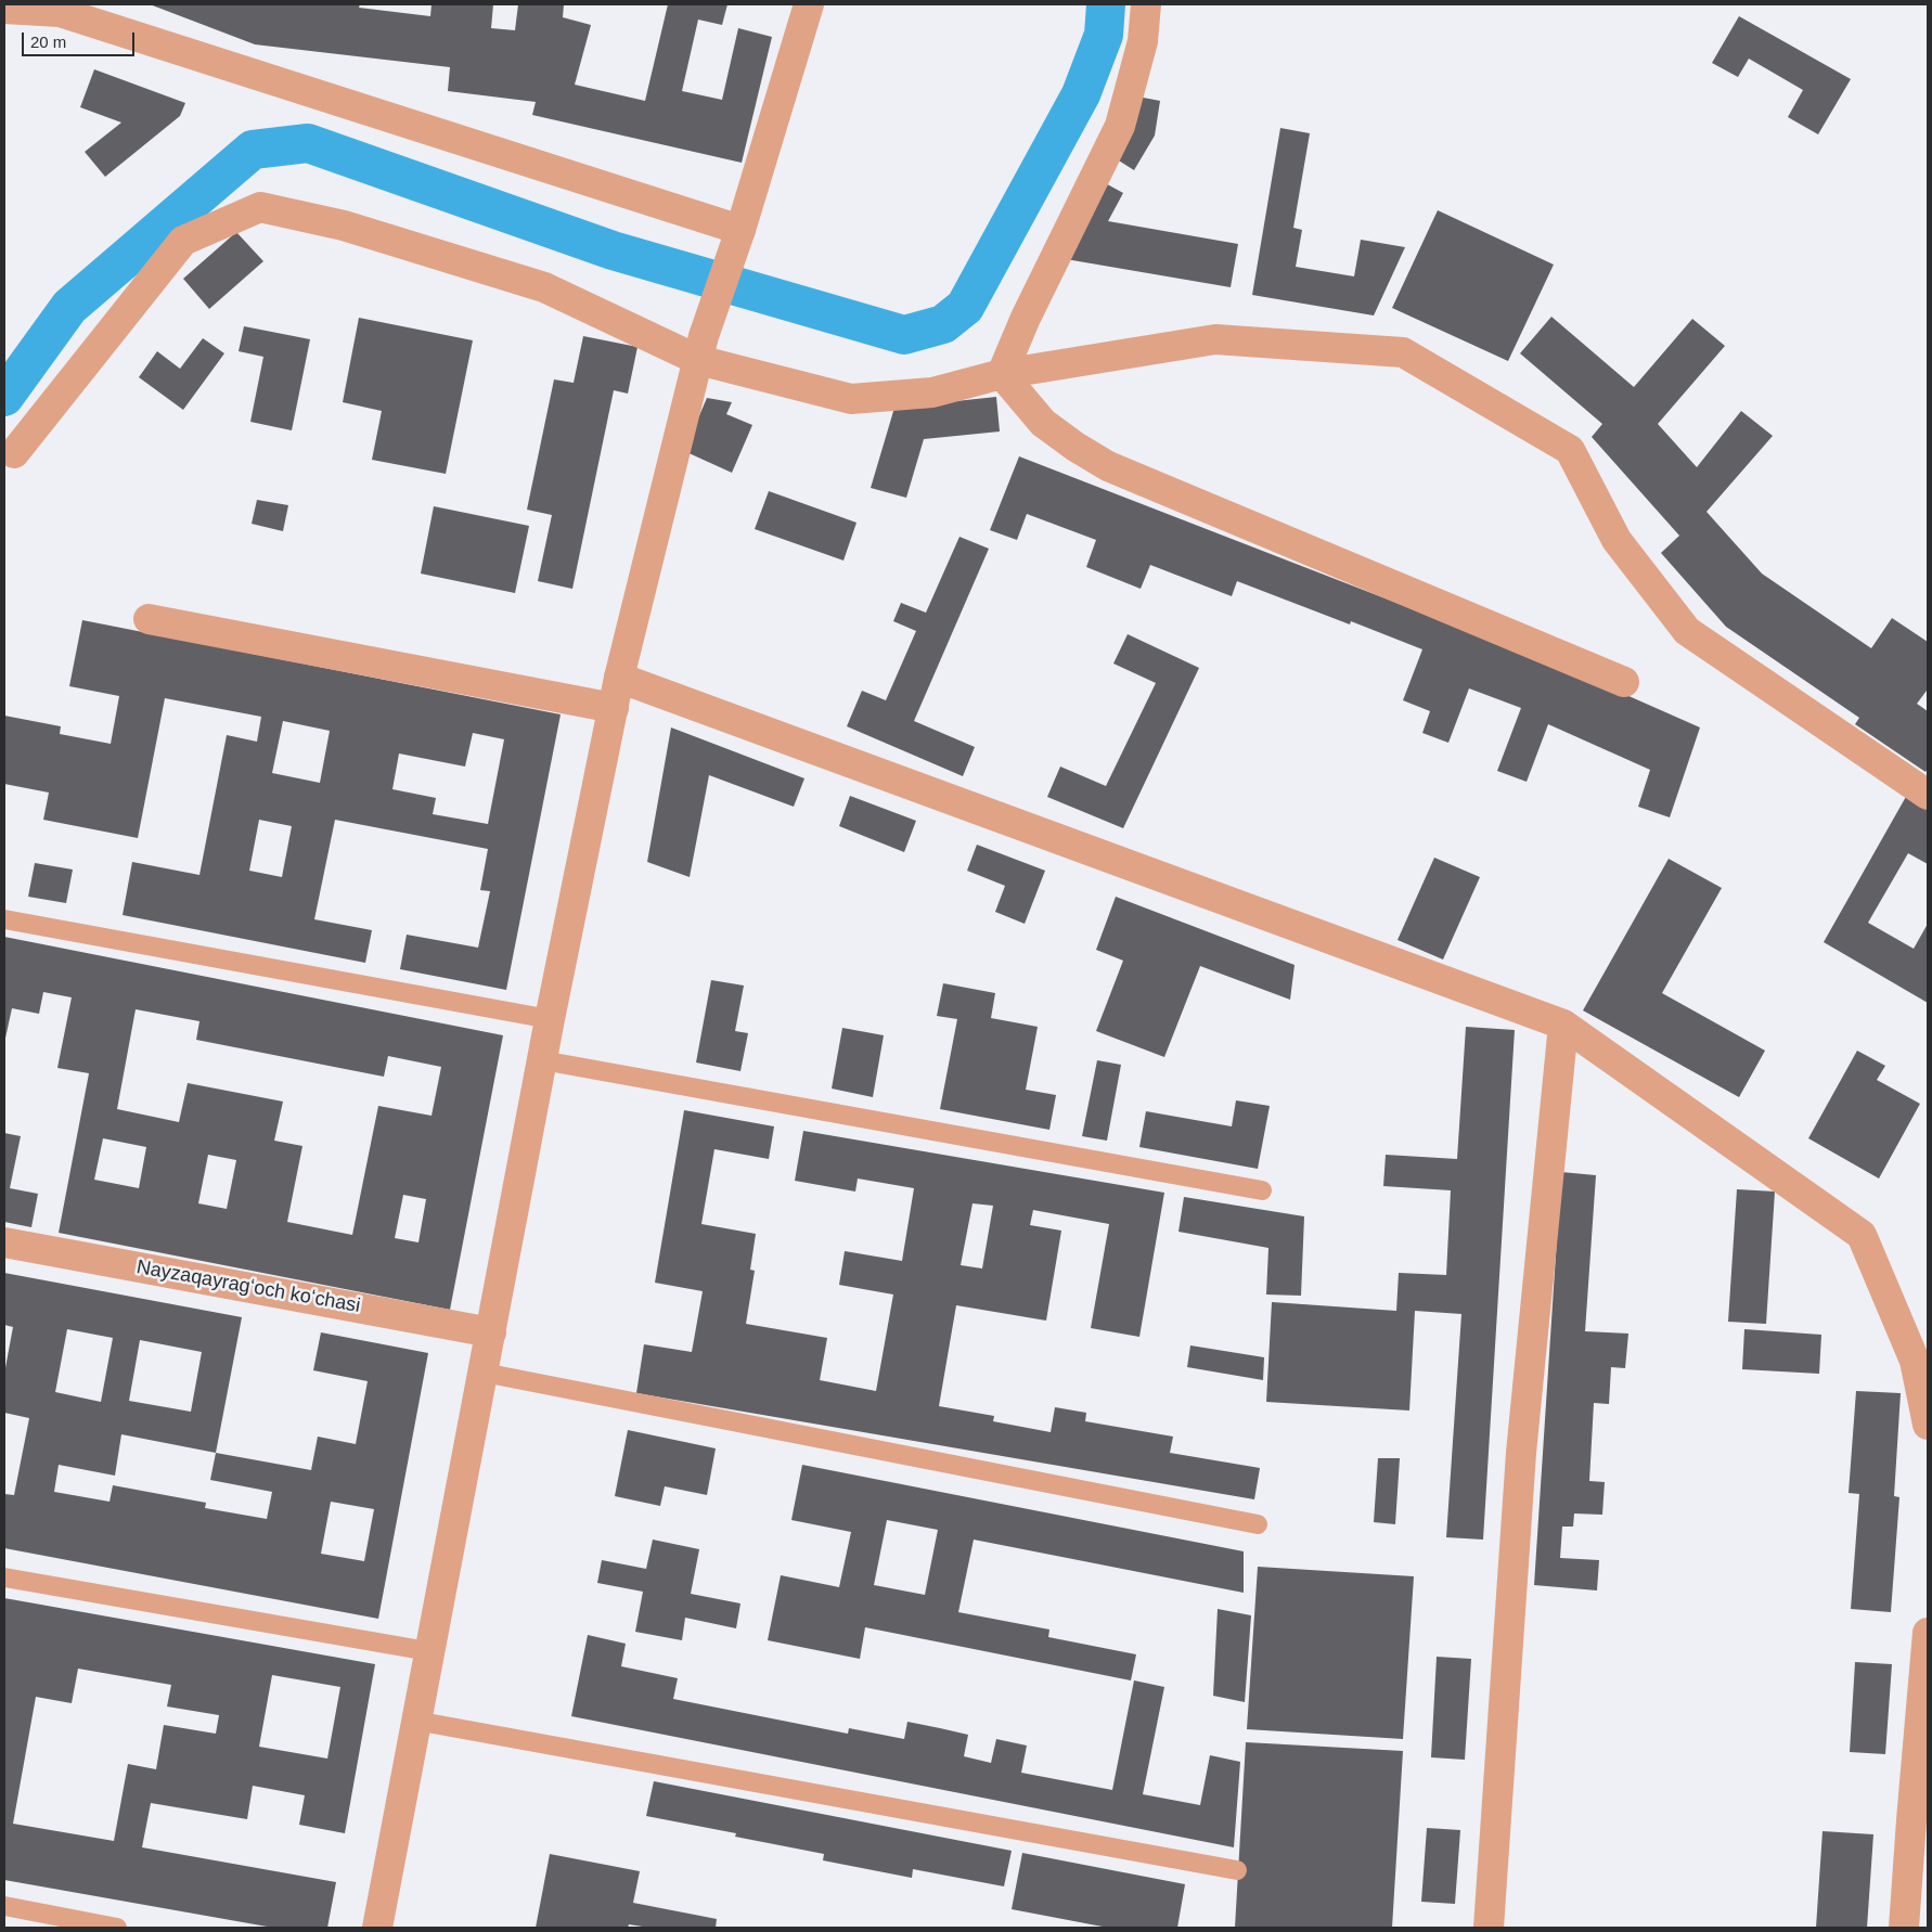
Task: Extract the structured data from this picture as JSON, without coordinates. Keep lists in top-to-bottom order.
{
  "streets": {
    "street": ["Nayzaqayragʻoch koʻchasi"]
  },
  "scale_bar": "20 m"
}
